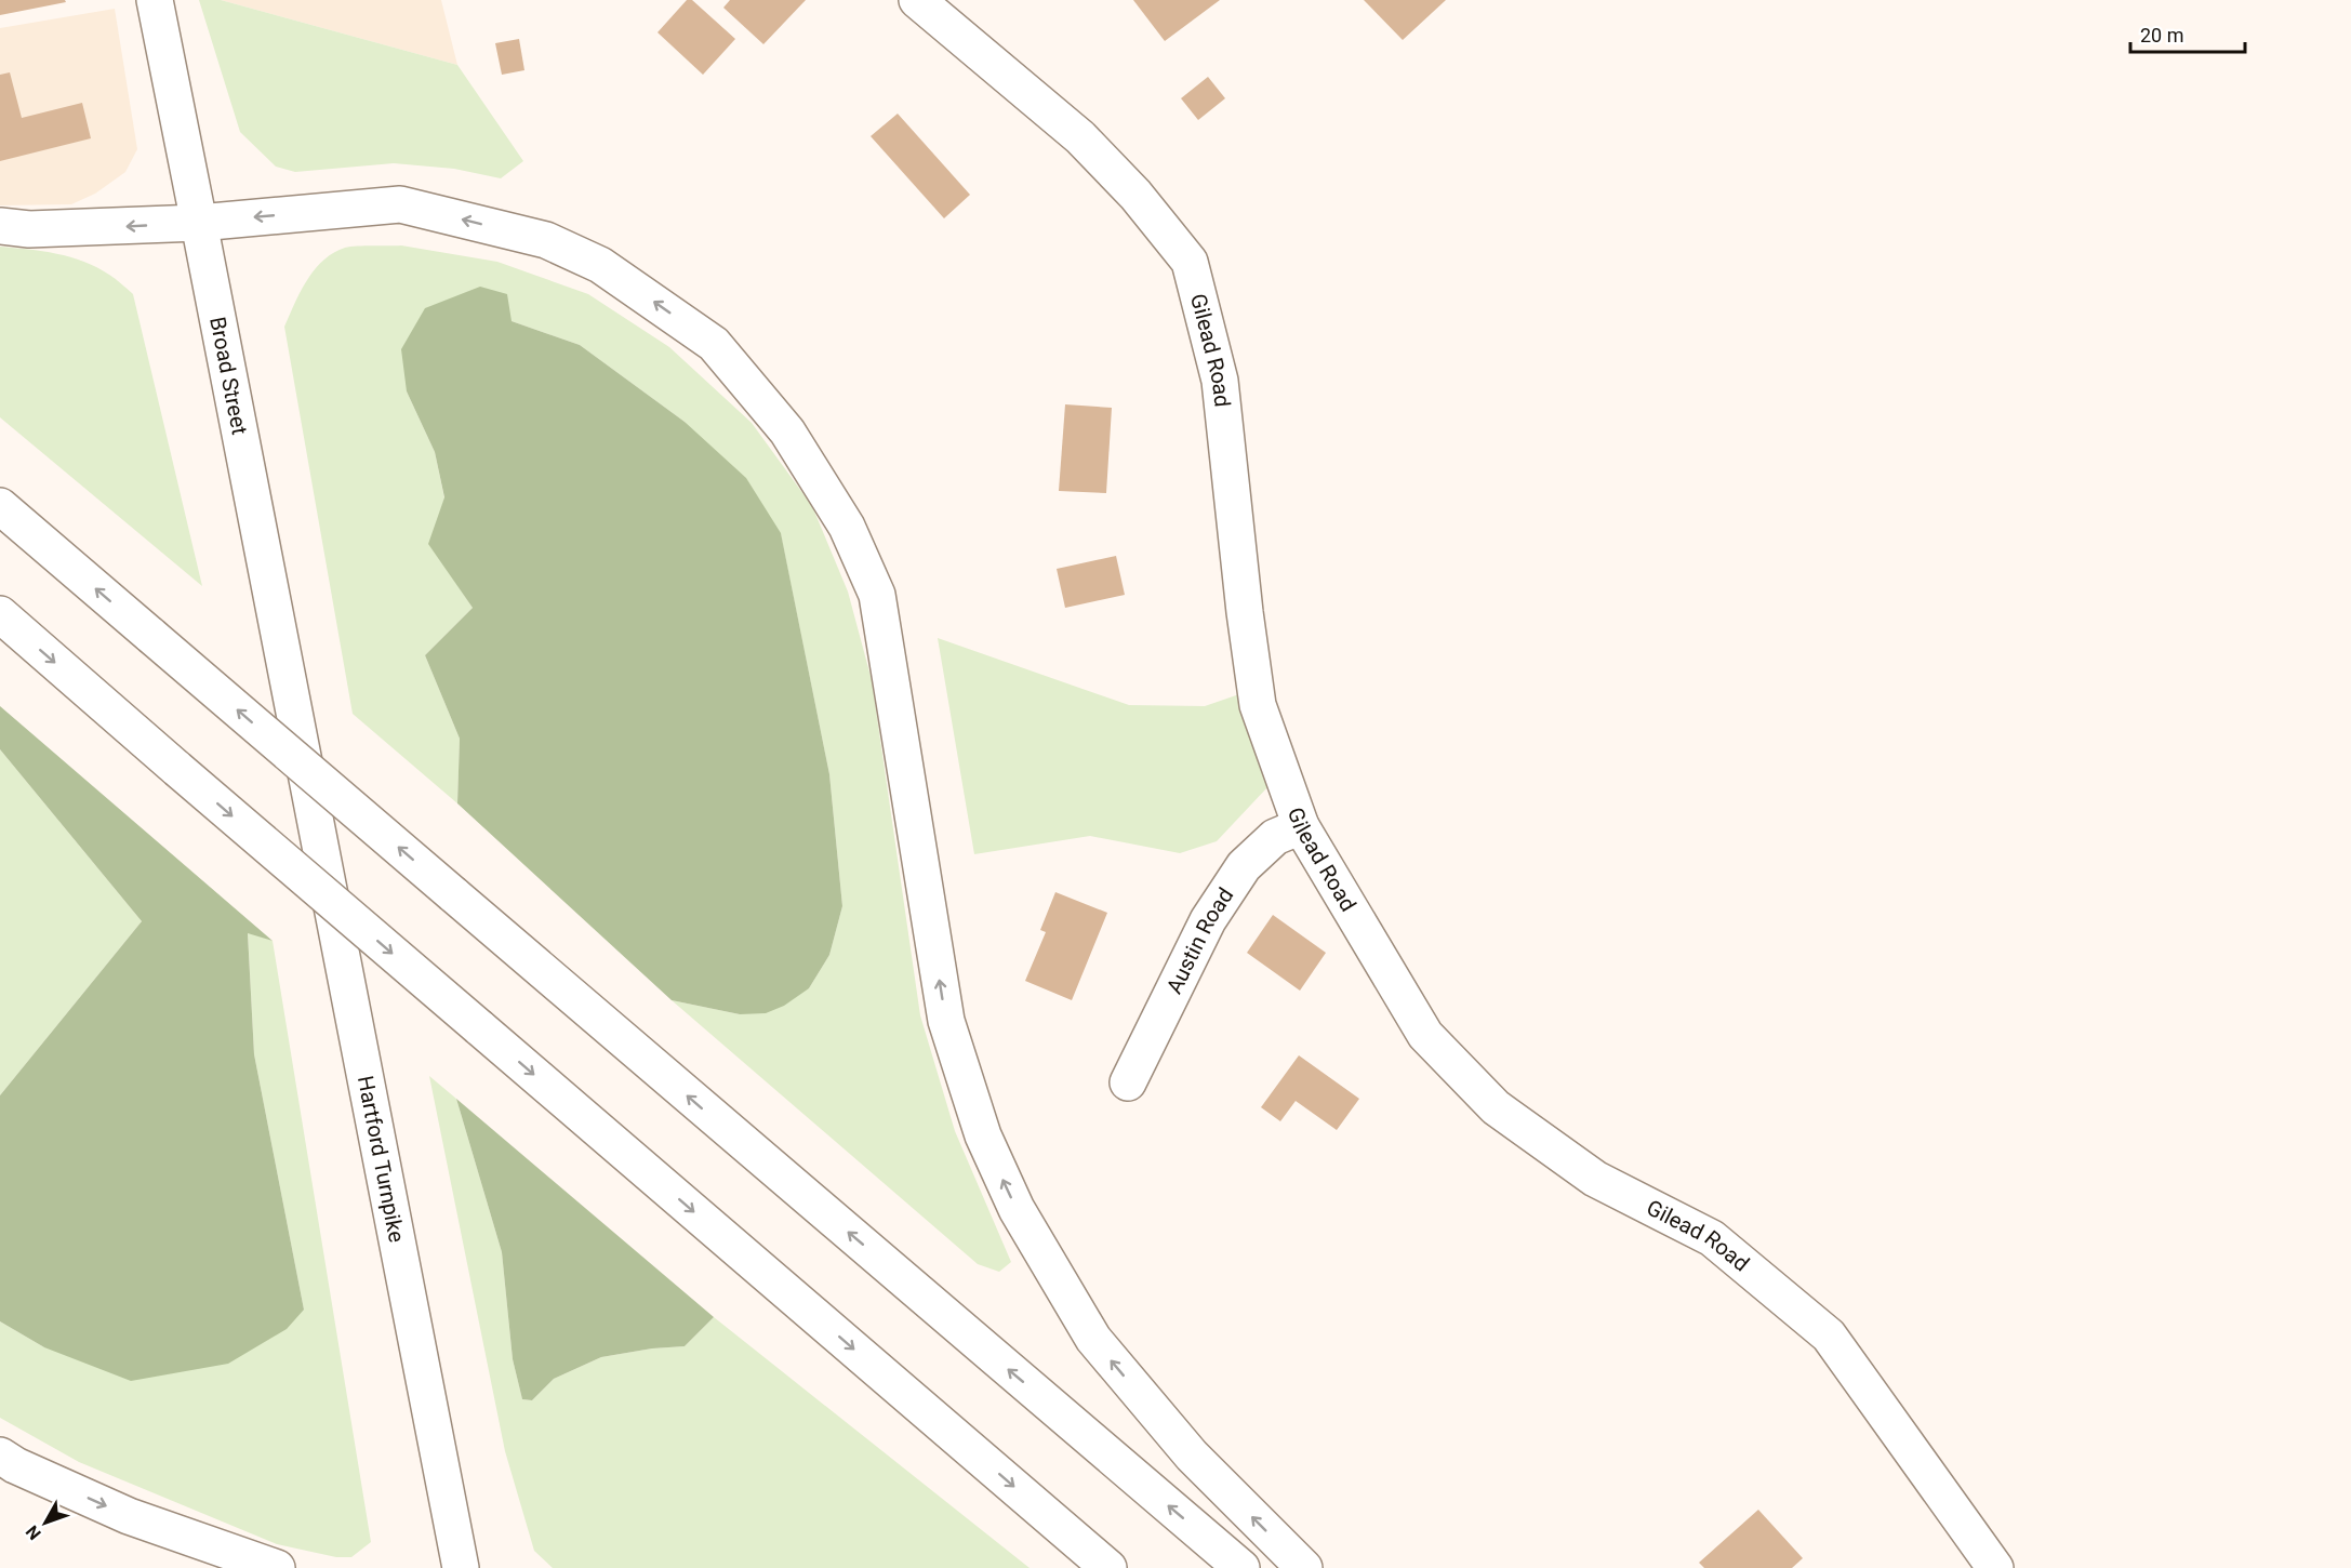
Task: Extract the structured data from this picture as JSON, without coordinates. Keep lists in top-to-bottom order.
{
  "streets": {
    "main road": [
      "Gilead Road",
      "Broad Street",
      "Austin Road",
      "Hartford Turnpike"
    ]
  },
  "crossings": [
    ["Gilead Road", "Austin Road"],
    ["Broad Street", "Hartford Turnpike"]
  ],
  "scale_bar": "20 m",
  "north": "bottom left"
}
